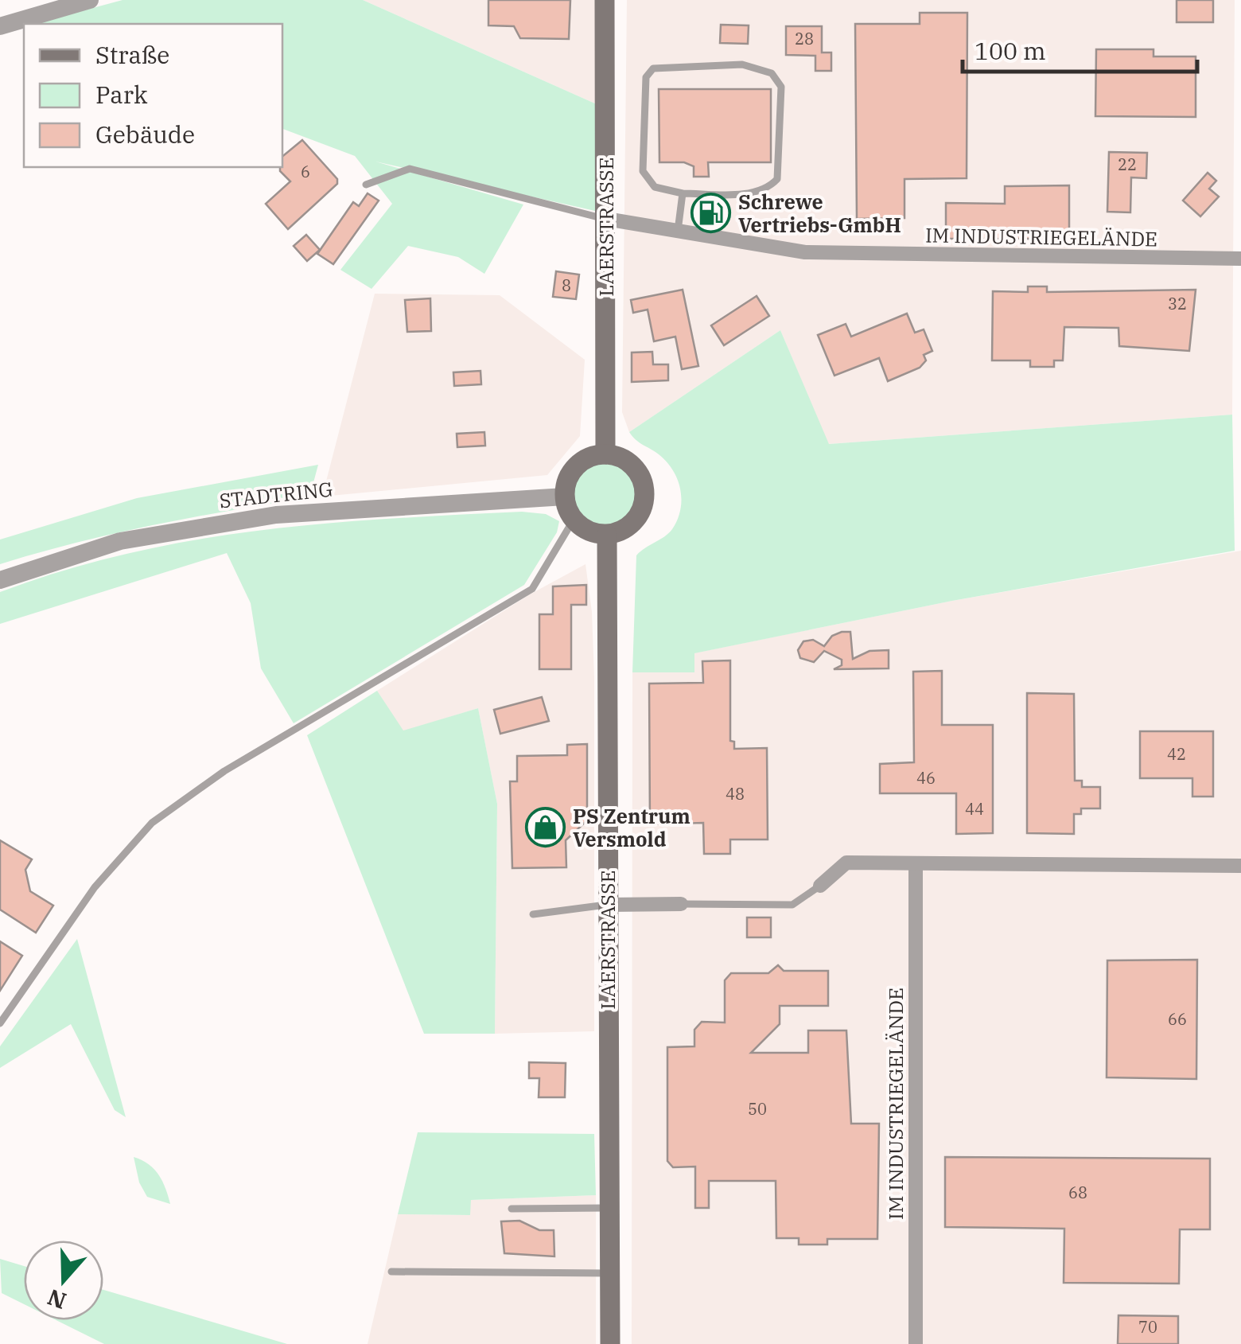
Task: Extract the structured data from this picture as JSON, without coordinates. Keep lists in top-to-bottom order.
{
  "streets": {
    "main road": ["LAERSTRASSE"],
    "street": ["IM INDUSTRIEGELÄNDE", "STADTRING"]
  },
  "crossings": [
    ["LAERSTRASSE", "IM INDUSTRIEGELÄNDE"],
    ["LAERSTRASSE", "STADTRING"]
  ],
  "places": {
    "fuel station": ["Schrewe Vertriebs-GmbH"],
    "shop": ["PS Zentrum Versmold"]
  },
  "house_numbers": [
    "28",
    "22",
    "6",
    "8",
    "32",
    "42",
    "46",
    "48",
    "44",
    "66",
    "50",
    "68",
    "70"
  ],
  "legend": ["Straße", "Park", "Gebäude"],
  "scale_bar": "100 m",
  "north": "bottom"
}
